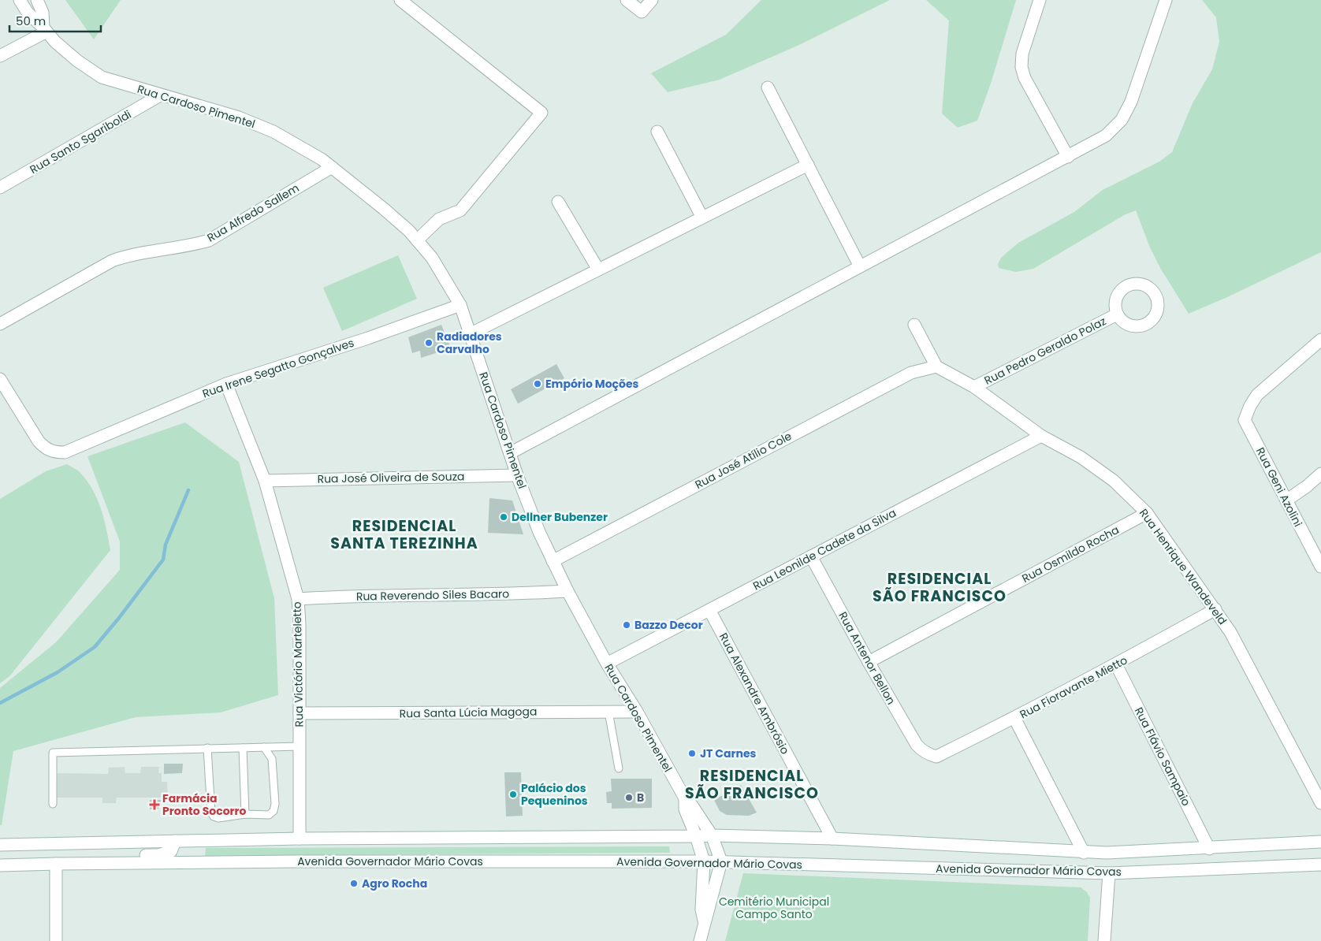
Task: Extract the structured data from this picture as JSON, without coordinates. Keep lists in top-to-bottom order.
{
  "streets": {
    "street": [
      "Rua Cardoso Pimentel",
      "Rua Santo Sgariboldi",
      "Rua Alfredo Sallem",
      "Rua Pedro Geraldo Polaz",
      "Rua Irene Segatto Gonçalves",
      "Rua José Atílio Cole",
      "Rua José Oliveira de Souza",
      "Rua Geni Azolini",
      "Rua Leonilde Cadete da Silva",
      "Rua Osmildo Rocha",
      "Rua Henrique Wandeveld",
      "Rua Reverendo Siles Bacaro",
      "Rua Antenor Bellon",
      "Rua Victório Marteletto",
      "Rua Fioravante Mietto",
      "Rua Alexandre Ambrósio",
      "Rua Santa Lúcia Magoga",
      "Rua Flávio Sampaio",
      "Avenida Governador Mário Covas"
    ]
  },
  "crossings": [
    ["Rua Cardoso Pimentel", "Rua Santo Sgariboldi"],
    ["Rua Cardoso Pimentel", "Rua Alfredo Sallem"],
    ["Rua Cardoso Pimentel", "Rua Irene Segatto Gonçalves"],
    ["Rua Cardoso Pimentel", "Rua José Atílio Cole"],
    ["Rua Cardoso Pimentel", "Rua José Oliveira de Souza"],
    ["Rua Cardoso Pimentel", "Rua Leonilde Cadete da Silva"],
    ["Rua Cardoso Pimentel", "Rua Reverendo Siles Bacaro"],
    ["Rua Cardoso Pimentel", "Rua Santa Lúcia Magoga"],
    ["Rua Cardoso Pimentel", "Avenida Governador Mário Covas"],
    ["Rua Pedro Geraldo Polaz", "Rua Henrique Wandeveld"],
    ["Rua Irene Segatto Gonçalves", "Rua Victório Marteletto"],
    ["Rua José Atílio Cole", "Rua Henrique Wandeveld"],
    ["Rua José Oliveira de Souza", "Rua Victório Marteletto"],
    ["Rua Leonilde Cadete da Silva", "Rua Henrique Wandeveld"],
    ["Rua Leonilde Cadete da Silva", "Rua Antenor Bellon"],
    ["Rua Leonilde Cadete da Silva", "Rua Alexandre Ambrósio"],
    ["Rua Osmildo Rocha", "Rua Henrique Wandeveld"],
    ["Rua Osmildo Rocha", "Rua Antenor Bellon"],
    ["Rua Henrique Wandeveld", "Rua Fioravante Mietto"],
    ["Rua Reverendo Siles Bacaro", "Rua Victório Marteletto"],
    ["Rua Antenor Bellon", "Rua Fioravante Mietto"],
    ["Rua Victório Marteletto", "Rua Santa Lúcia Magoga"],
    ["Rua Victório Marteletto", "Avenida Governador Mário Covas"],
    ["Rua Fioravante Mietto", "Rua Flávio Sampaio"],
    ["Rua Alexandre Ambrósio", "Avenida Governador Mário Covas"],
    ["Rua Flávio Sampaio", "Avenida Governador Mário Covas"]
  ],
  "districts": ["RESIDENCIAL SANTA TEREZINHA", "RESIDENCIAL SÃO FRANCISCO", "RESIDENCIAL SÃO FRANCISCO"],
  "parks": ["Cemitério Municipal Campo Santo"],
  "places": {
    "other": [
      "Radiadores Carvalho",
      "Empório Moções",
      "Dellner Bubenzer",
      "Bazzo Decor",
      "JT Carnes",
      "Palácio dos Pequeninos",
      "B",
      "Agro Rocha"
    ],
    "health": ["Farmácia Pronto Socorro"]
  },
  "scale_bar": "50 m"
}
